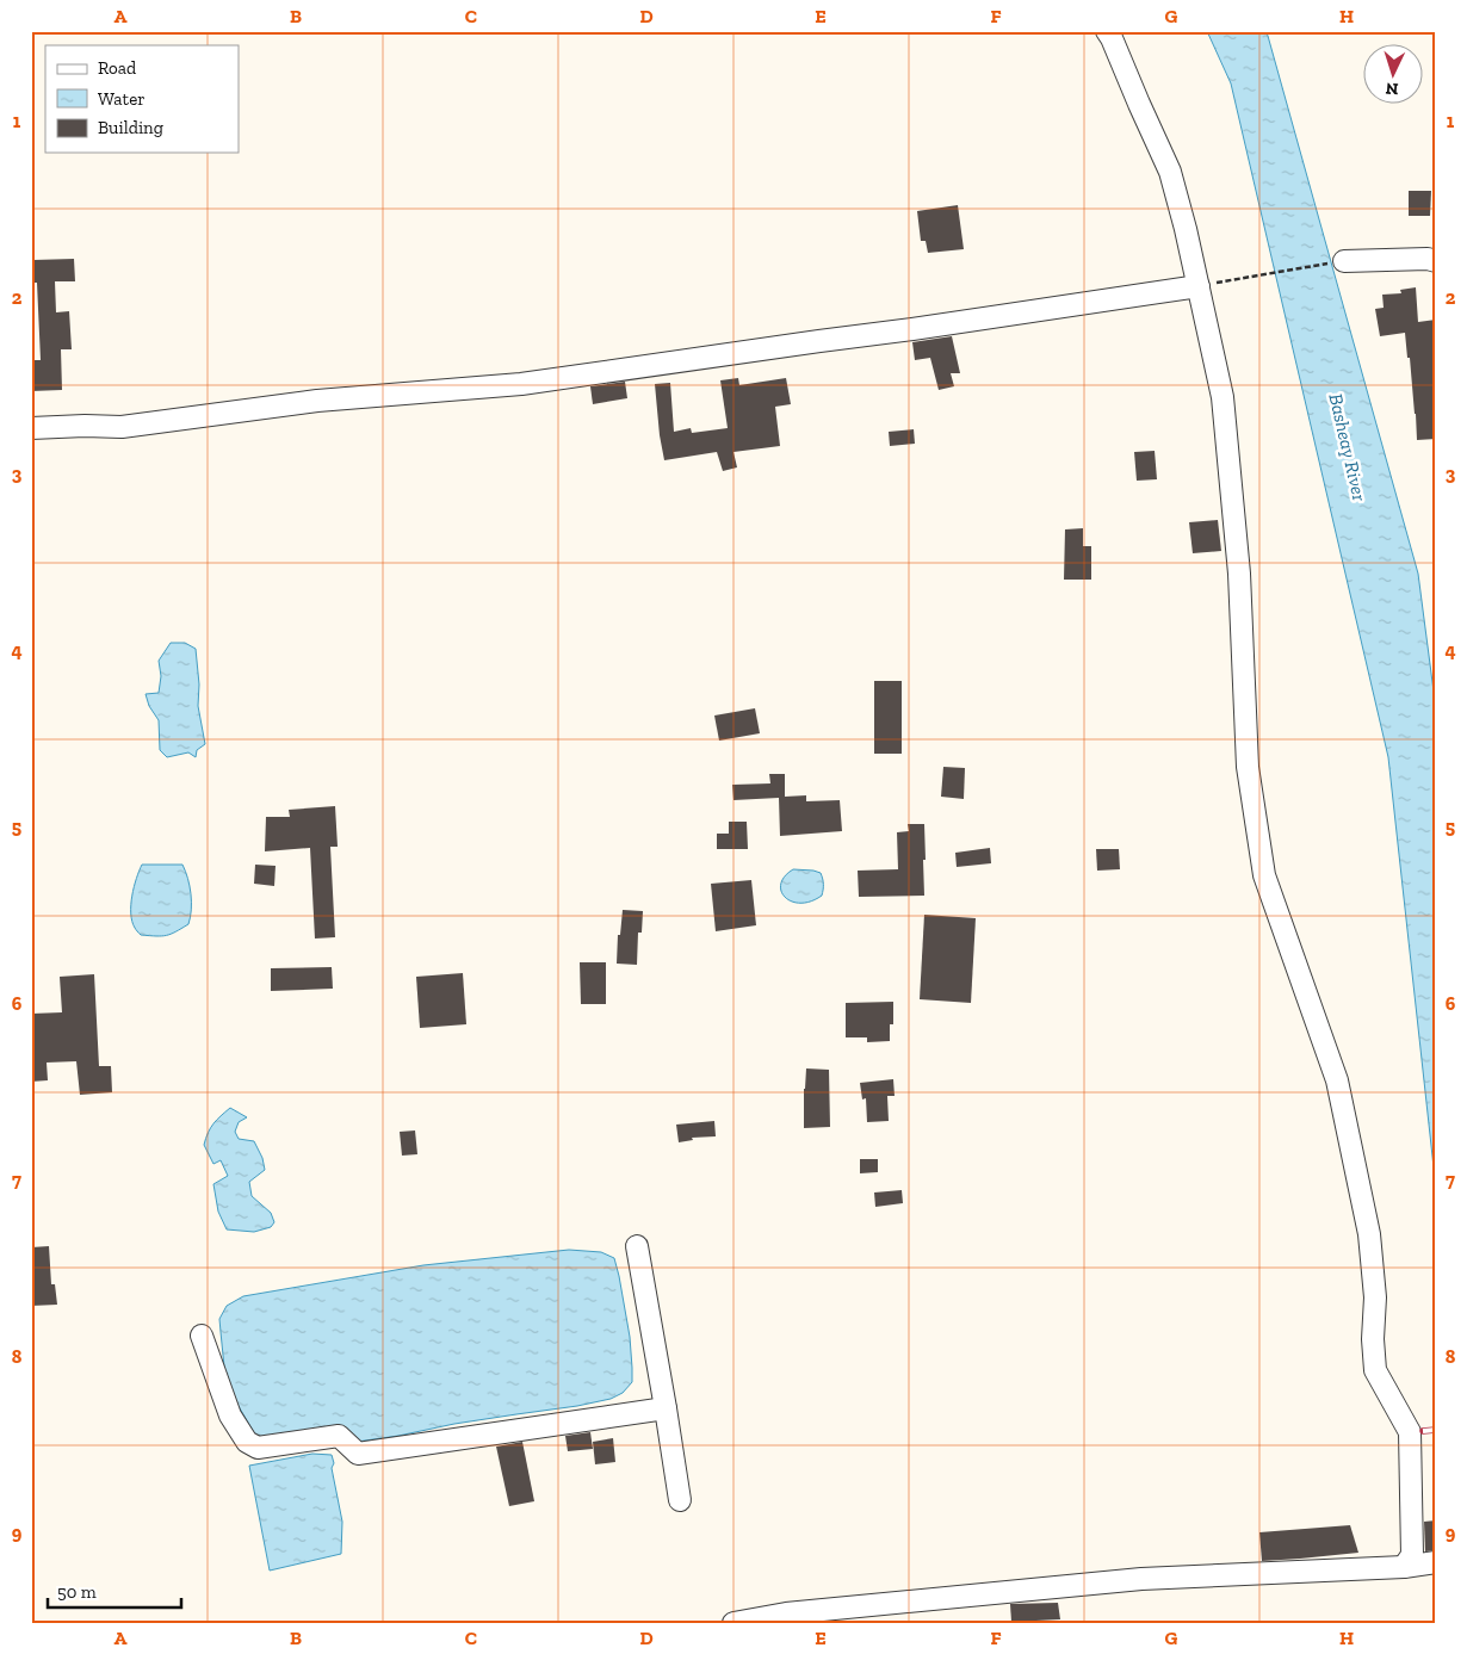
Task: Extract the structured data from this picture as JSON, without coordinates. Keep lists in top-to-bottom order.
{
  "water": ["Basheay River"],
  "legend": ["Road", "Water", "Building"],
  "scale_bar": "50 m",
  "north": "bottom",
  "grid": {
    "columns": [
      "A",
      "B",
      "C",
      "D",
      "E",
      "F",
      "G",
      "H"
    ],
    "rows": [
      "1",
      "2",
      "3",
      "4",
      "5",
      "6",
      "7",
      "8",
      "9"
    ]
  }
}
